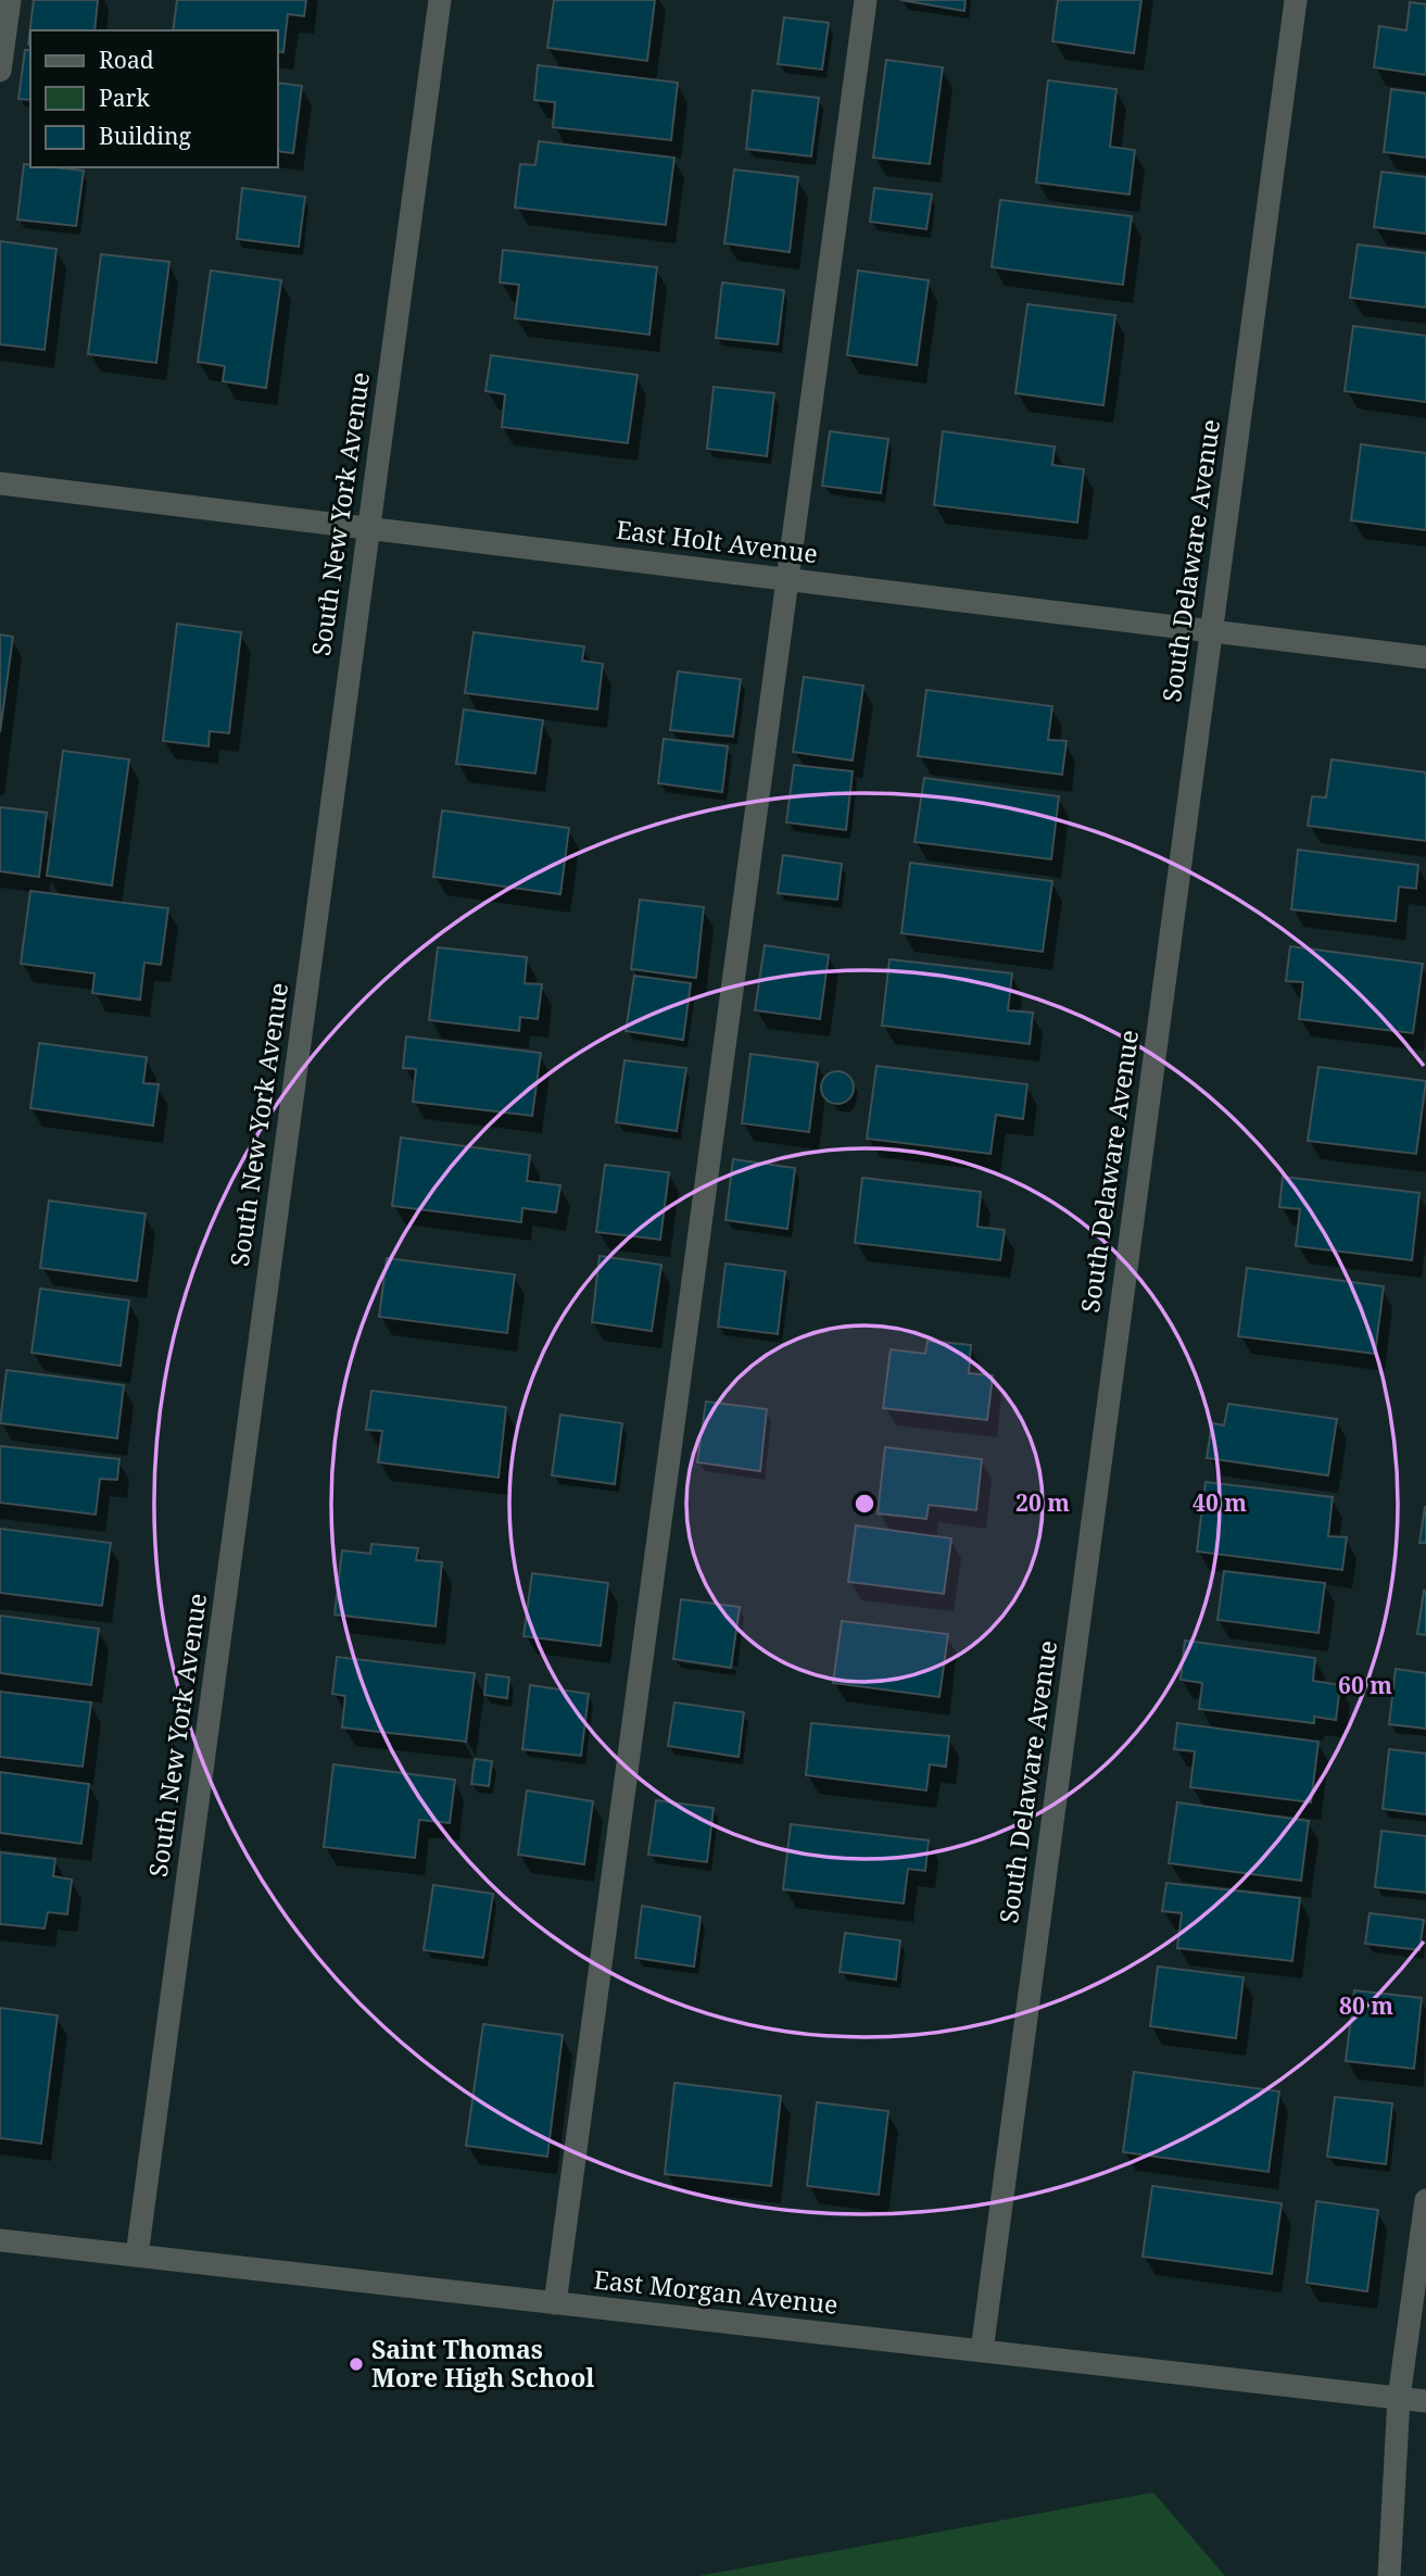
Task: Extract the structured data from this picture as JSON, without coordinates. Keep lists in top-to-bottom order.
{
  "streets": {
    "street": [
      "South New York Avenue",
      "East Holt Avenue",
      "South Delaware Avenue",
      "East Morgan Avenue"
    ]
  },
  "crossings": [
    ["South New York Avenue", "East Holt Avenue"],
    ["South New York Avenue", "East Morgan Avenue"],
    ["East Holt Avenue", "South Delaware Avenue"],
    ["South Delaware Avenue", "East Morgan Avenue"]
  ],
  "places": ["Saint Thomas More High School"],
  "legend": ["Road", "Park", "Building"],
  "rings": [
    "20 m",
    "40 m",
    "60 m",
    "80 m"
  ]
}
